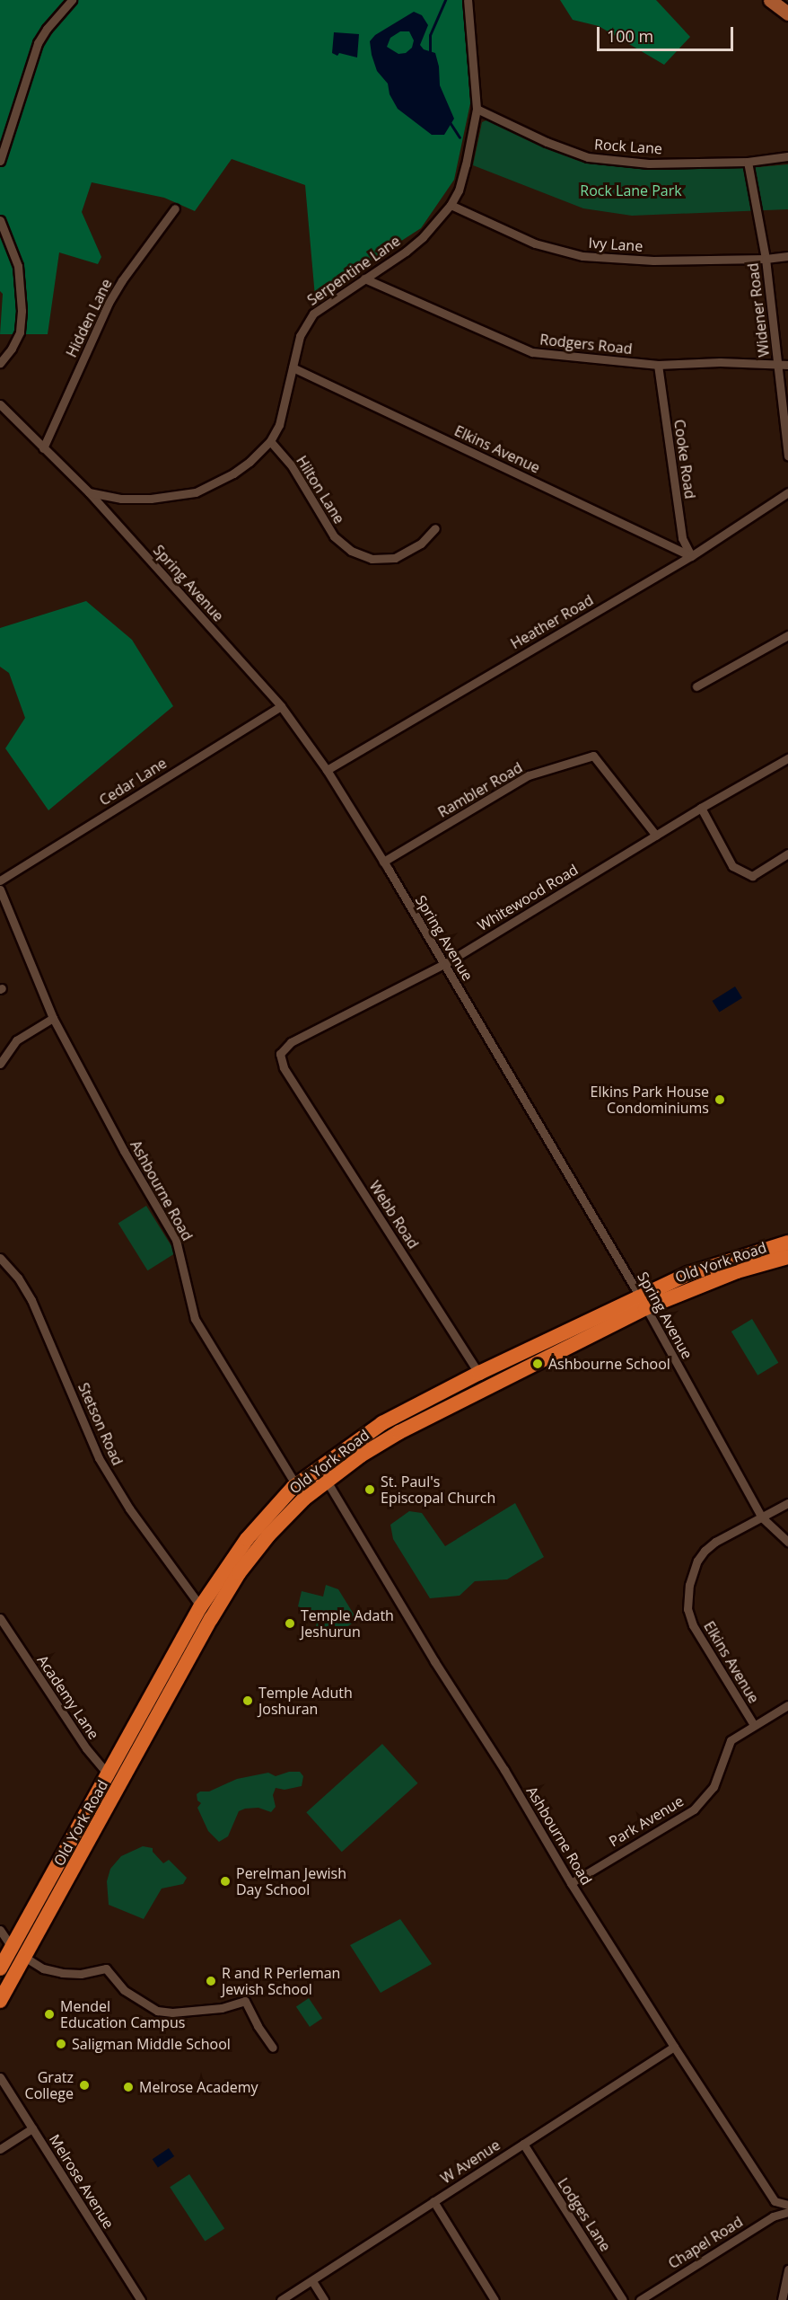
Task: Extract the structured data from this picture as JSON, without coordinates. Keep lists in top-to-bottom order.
{
  "streets": {
    "highway": ["Old York Road"],
    "street": [
      "Rock Lane",
      "Ivy Lane",
      "Serpentine Lane",
      "Widener Road",
      "Hidden Lane",
      "Rodgers Road",
      "Elkins Avenue",
      "Cooke Road",
      "Hilton Lane",
      "Spring Avenue",
      "Heather Road",
      "Cedar Lane",
      "Rambler Road",
      "Whitewood Road",
      "Ashbourne Road",
      "Webb Road",
      "Stetson Road",
      "Academy Lane",
      "Park Avenue",
      "W Avenue",
      "Melrose Avenue",
      "Lodges Lane",
      "Chapel Road"
    ]
  },
  "crossings": [
    ["Rock Lane", "Serpentine Lane"],
    ["Rock Lane", "Widener Road"],
    ["Ivy Lane", "Serpentine Lane"],
    ["Ivy Lane", "Widener Road"],
    ["Serpentine Lane", "Rodgers Road"],
    ["Serpentine Lane", "Elkins Avenue"],
    ["Serpentine Lane", "Hilton Lane"],
    ["Serpentine Lane", "Spring Avenue"],
    ["Widener Road", "Rodgers Road"],
    ["Hidden Lane", "Spring Avenue"],
    ["Rodgers Road", "Cooke Road"],
    ["Elkins Avenue", "Cooke Road"],
    ["Elkins Avenue", "Spring Avenue"],
    ["Elkins Avenue", "Heather Road"],
    ["Elkins Avenue", "Park Avenue"],
    ["Cooke Road", "Heather Road"],
    ["Spring Avenue", "Heather Road"],
    ["Spring Avenue", "Cedar Lane"],
    ["Spring Avenue", "Rambler Road"],
    ["Spring Avenue", "Whitewood Road"],
    ["Spring Avenue", "Old York Road"],
    ["Rambler Road", "Whitewood Road"],
    ["Whitewood Road", "Webb Road"],
    ["Ashbourne Road", "Old York Road"],
    ["Ashbourne Road", "Park Avenue"],
    ["Ashbourne Road", "W Avenue"],
    ["Webb Road", "Old York Road"],
    ["Old York Road", "Stetson Road"],
    ["Old York Road", "Academy Lane"],
    ["W Avenue", "Lodges Lane"]
  ],
  "parks": ["Rock Lane Park"],
  "places": [
    "Elkins Park House Condominiums",
    "Ashbourne School",
    "St. Paul's Episcopal Church",
    "Temple Adath Jeshurun",
    "Temple Aduth Joshuran",
    "Perelman Jewish Day School",
    "R and R Perleman Jewish School",
    "Mendel Education Campus",
    "Saligman Middle School",
    "Gratz College",
    "Melrose Academy"
  ],
  "scale_bar": "100 m"
}
